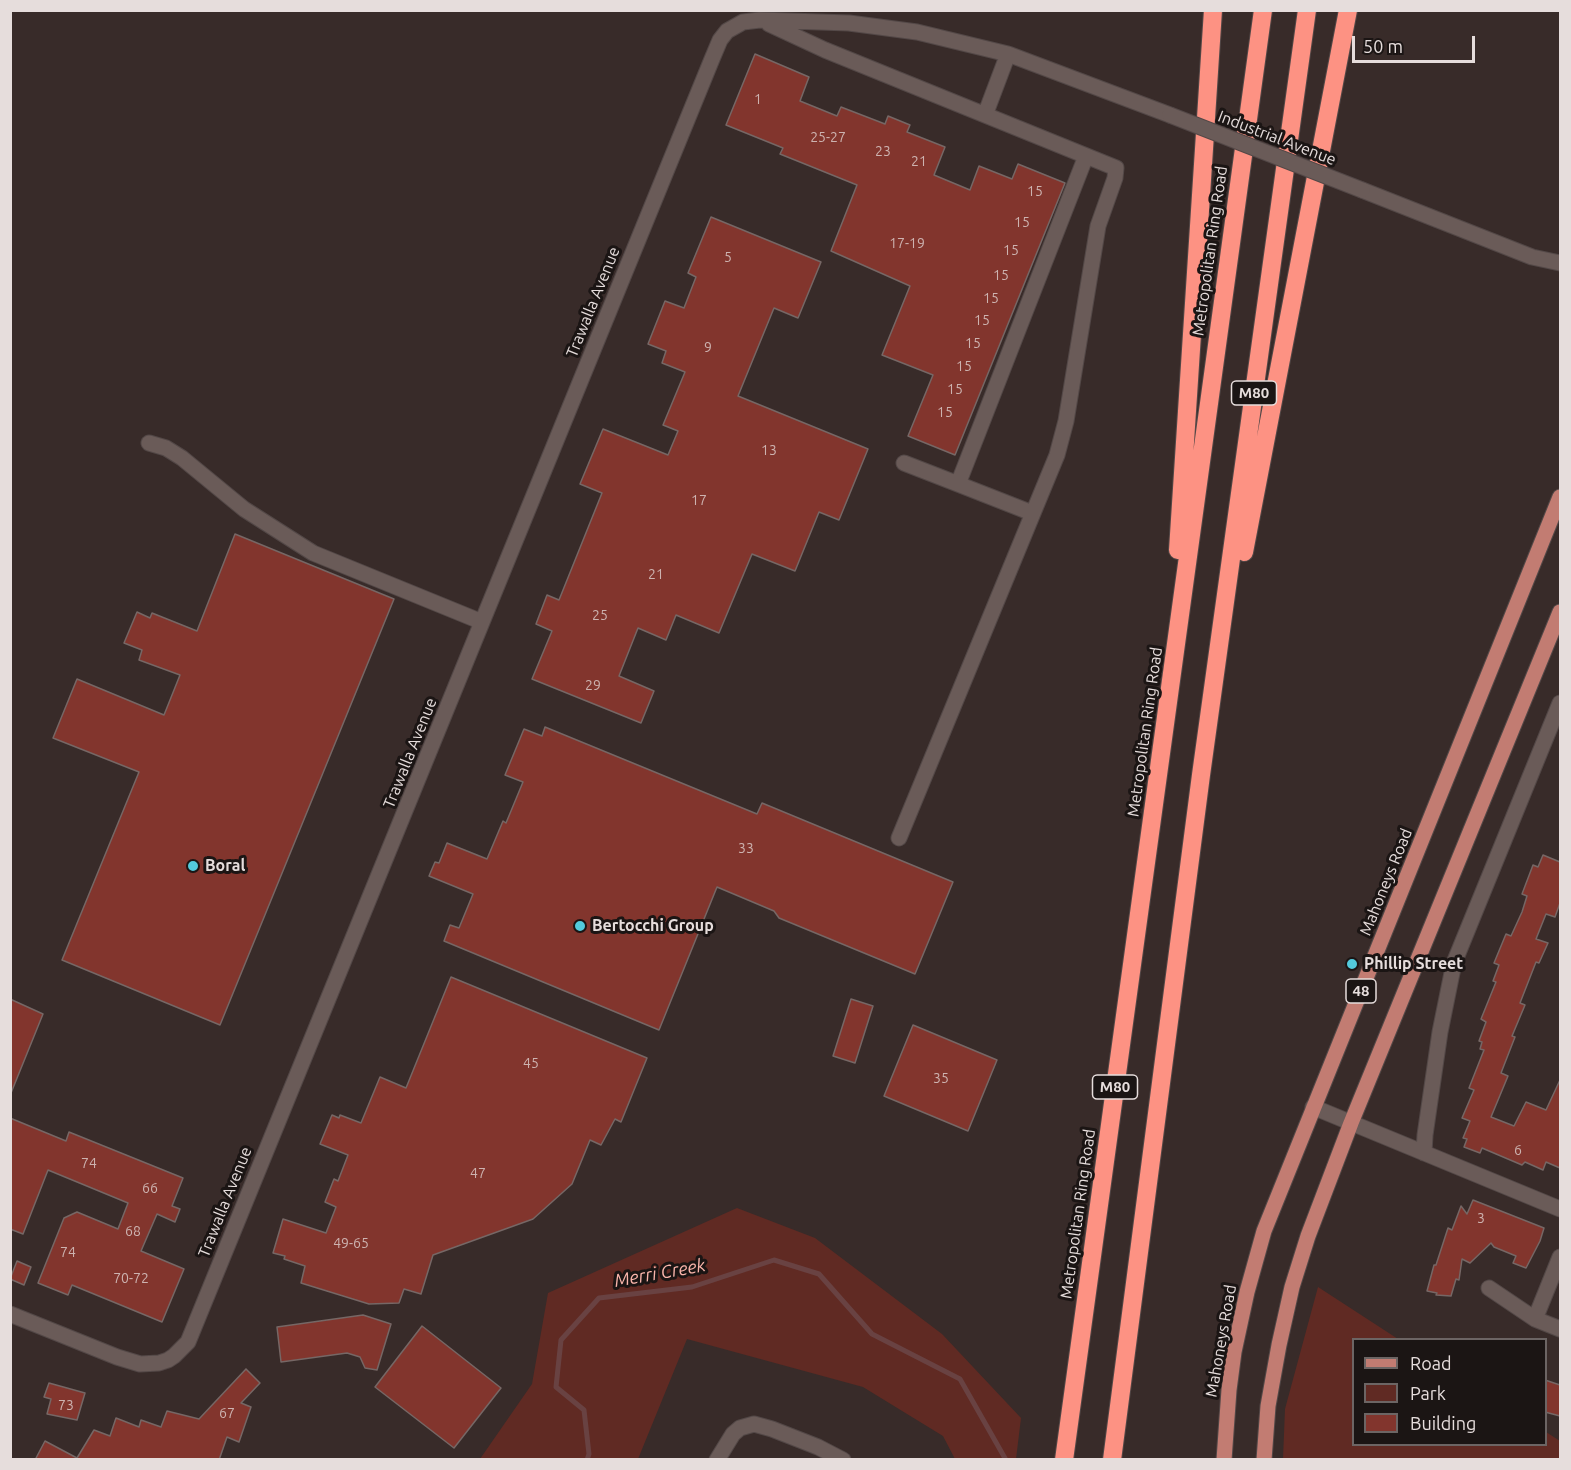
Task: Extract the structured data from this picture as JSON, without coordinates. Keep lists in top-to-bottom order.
{
  "streets": {
    "highway": ["Metropolitan Ring Road", "M80"],
    "main road": ["Mahoneys Road", "48"],
    "street": ["Industrial Avenue", "Trawalla Avenue"]
  },
  "crossings": [
    ["Industrial Avenue", "Trawalla Avenue"]
  ],
  "water": ["Merri Creek"],
  "places": ["Boral", "Bertocchi Group", "Phillip Street"],
  "house_numbers": [
    "1",
    "25-27",
    "23",
    "21",
    "15",
    "15",
    "17-19",
    "15",
    "5",
    "15",
    "15",
    "15",
    "15",
    "9",
    "15",
    "15",
    "15",
    "13",
    "17",
    "21",
    "25",
    "29",
    "33",
    "45",
    "35",
    "6",
    "74",
    "47",
    "66",
    "3",
    "68",
    "49-65",
    "74",
    "70-72",
    "73",
    "67"
  ],
  "legend": ["Road", "Park", "Building"],
  "scale_bar": "50 m"
}
